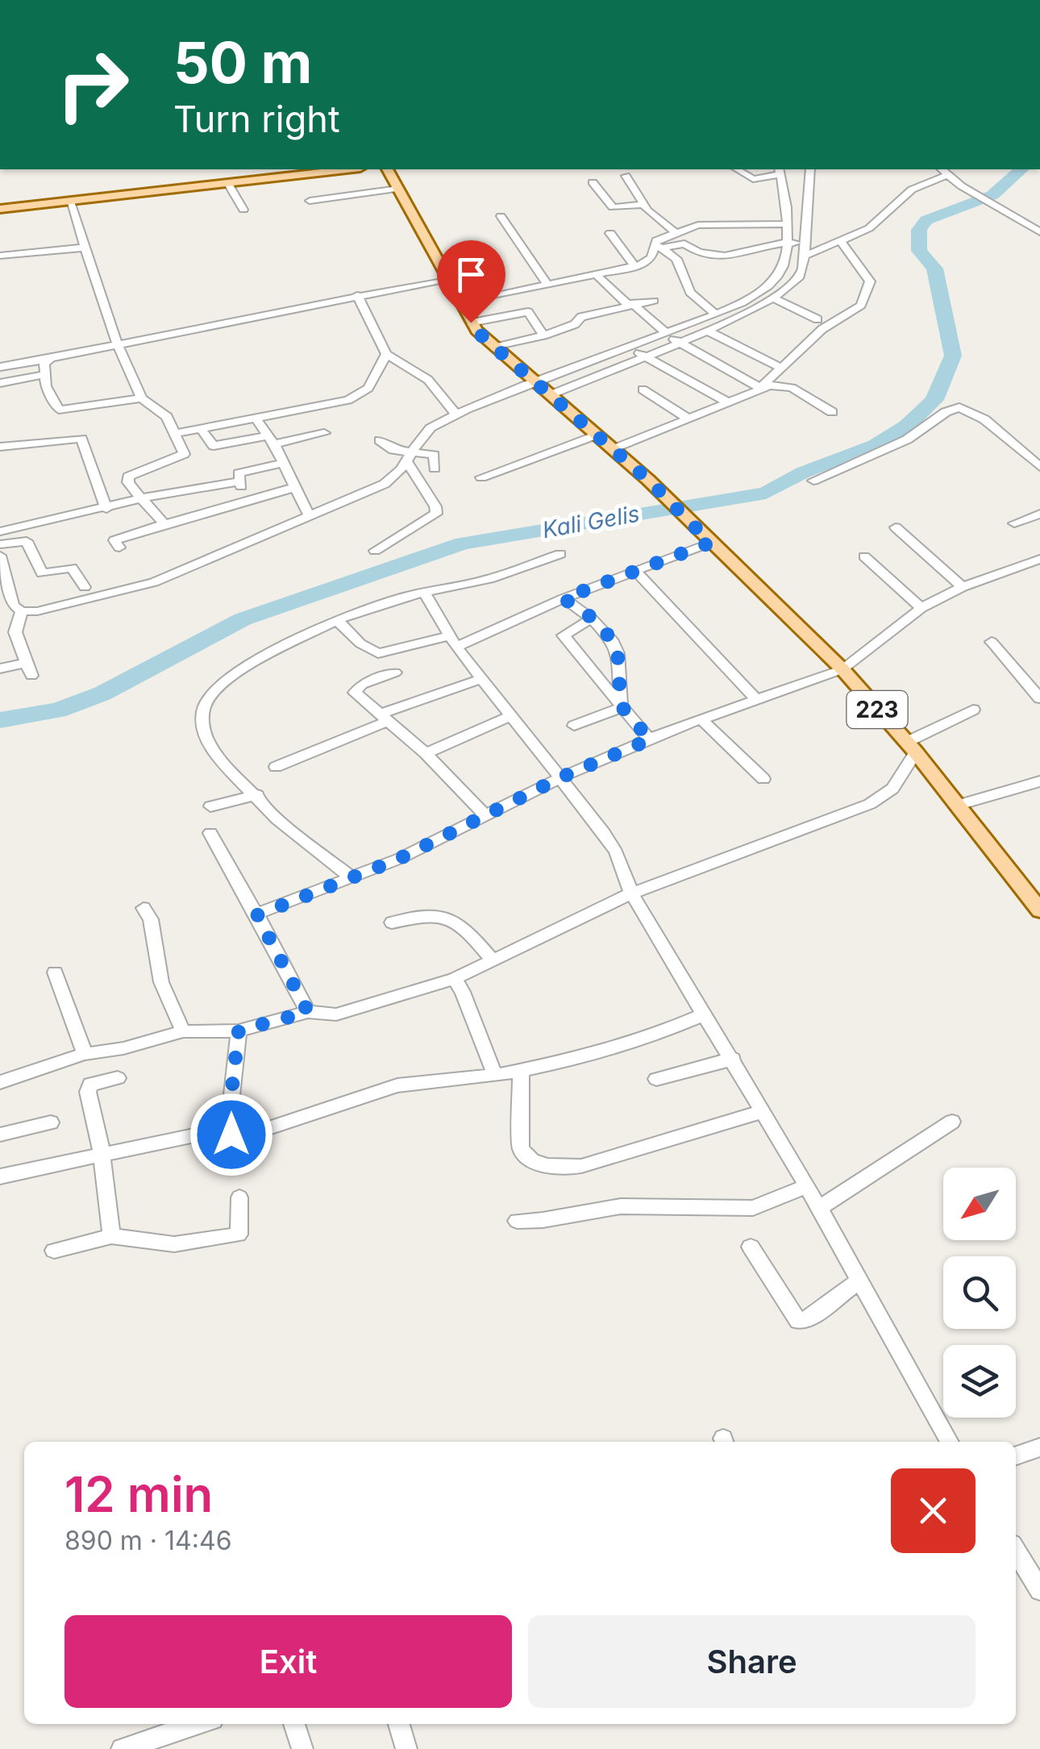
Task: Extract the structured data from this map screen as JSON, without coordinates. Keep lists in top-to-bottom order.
{
  "streets": {
    "main road": ["223"]
  },
  "water": ["Kali Gelis"],
  "north": "bottom left",
  "page": {
    "turn": ["50 m", "Turn right"],
    "heading": ["12 min", "890 m · 14:46"],
    "buttons": ["Exit", "Share"]
  }
}
